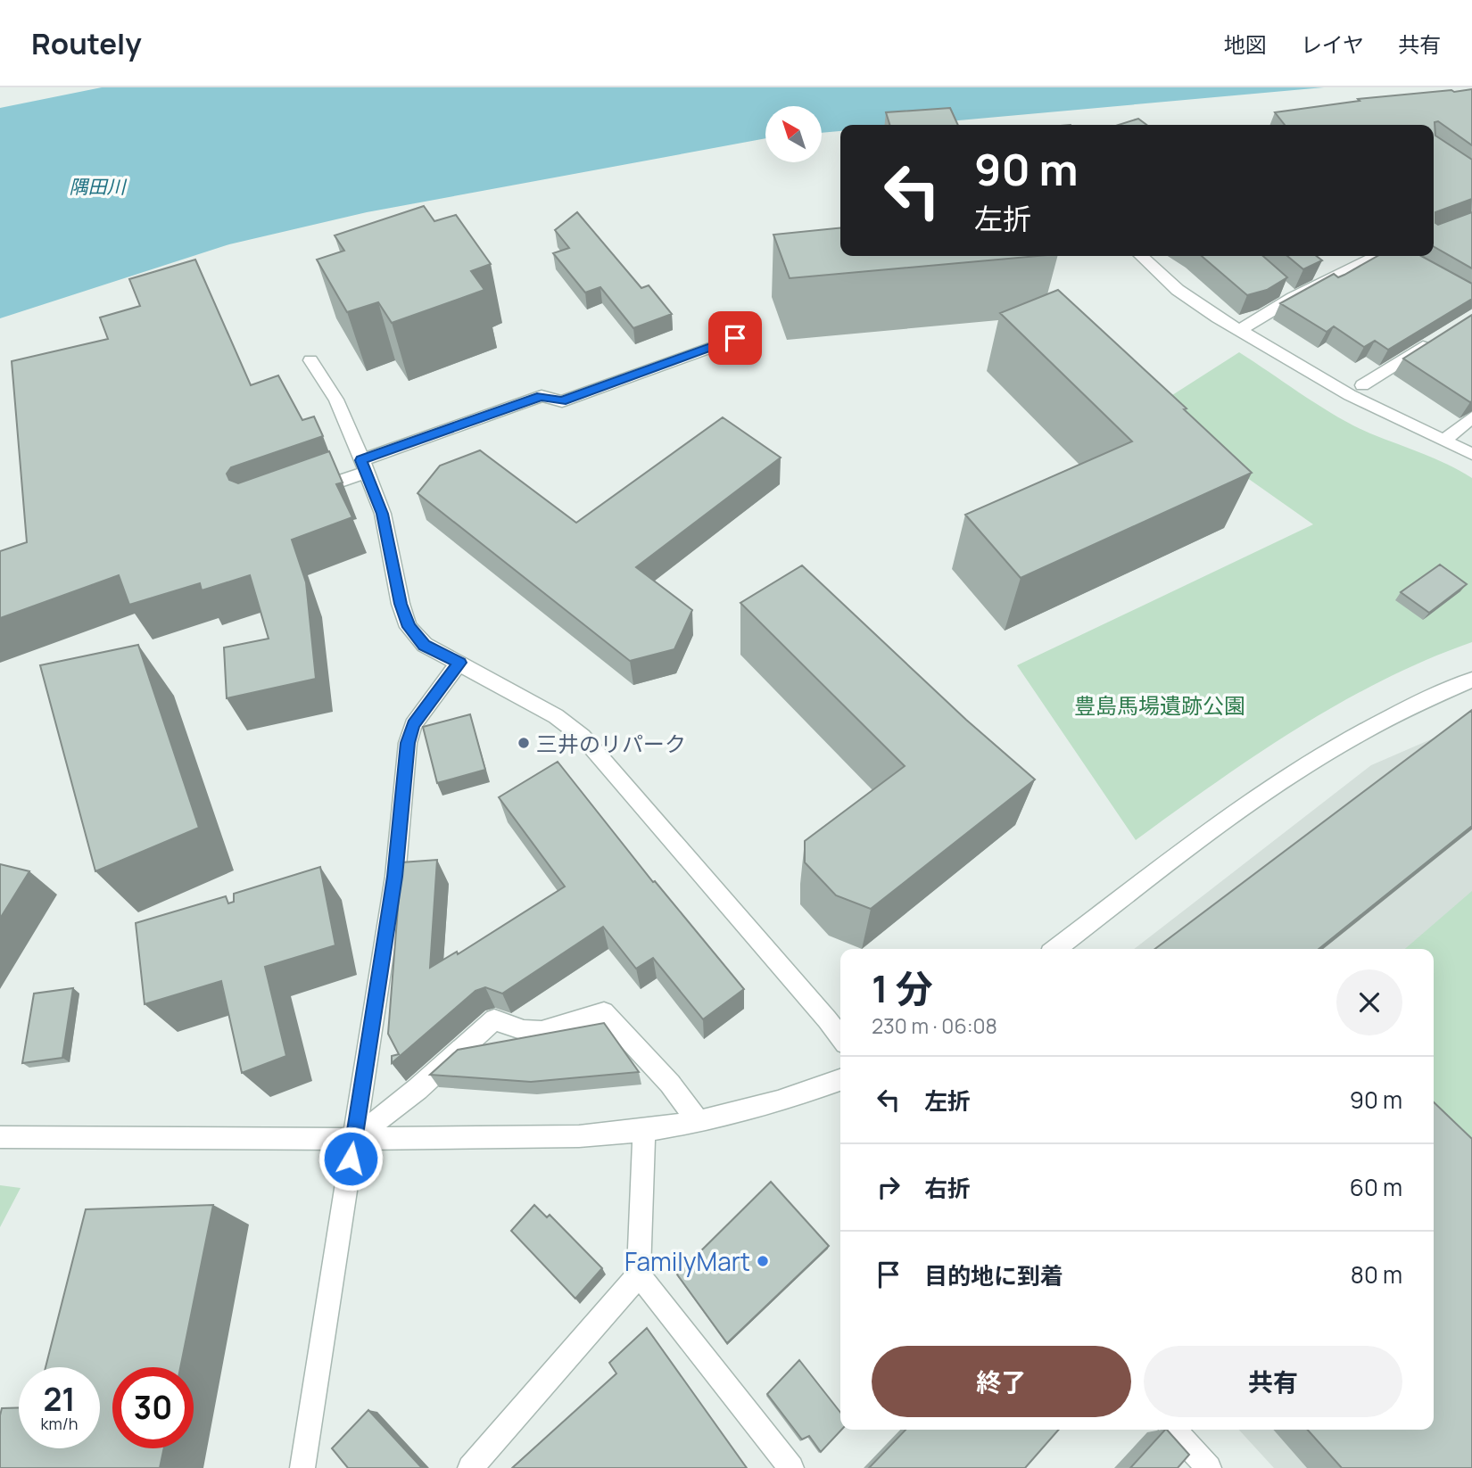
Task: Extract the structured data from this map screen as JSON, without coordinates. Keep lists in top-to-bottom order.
{
  "water": ["隅田川"],
  "parks": ["豊島馬場遺跡公園"],
  "places": ["三井のリパーク", "FamilyMart"],
  "north": "top left",
  "page": {
    "header": "Routely",
    "nav": ["地図", "レイヤ", "共有"],
    "turn": ["90 m", "左折"],
    "heading": ["1 分", "230 m · 06:08"],
    "list": [
      {
        "name": "左折",
        "value": "90 m"
      },
      {
        "name": "右折",
        "value": "60 m"
      },
      {
        "name": "目的地に到着",
        "value": "80 m"
      }
    ],
    "buttons": ["終了", "共有"],
    "speed": "21 km/h",
    "limit": "30"
  }
}
